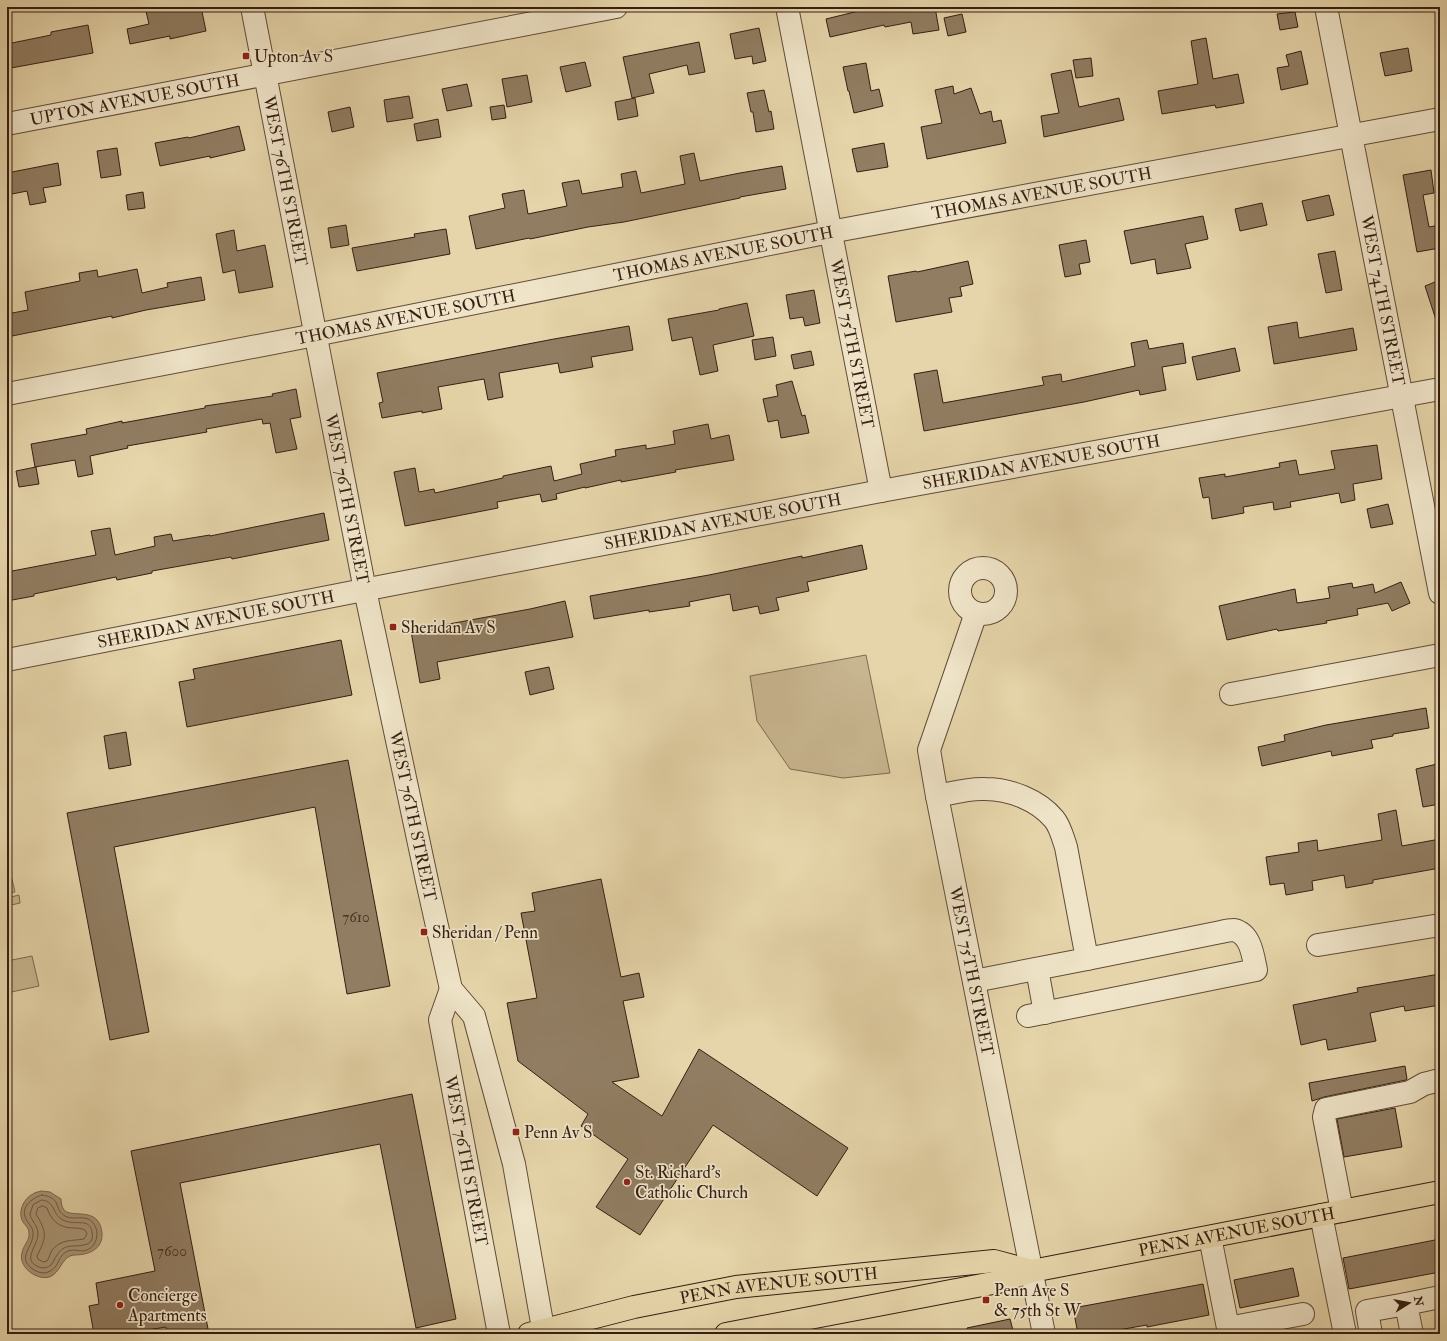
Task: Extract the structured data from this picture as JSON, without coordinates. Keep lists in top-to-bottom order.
{
  "streets": {
    "main road": ["PENN AVENUE SOUTH"],
    "street": [
      "UPTON AVENUE SOUTH",
      "WEST 76TH STREET",
      "THOMAS AVENUE SOUTH",
      "WEST 74TH STREET",
      "WEST 75TH STREET",
      "SHERIDAN AVENUE SOUTH"
    ]
  },
  "crossings": [
    ["UPTON AVENUE SOUTH", "WEST 76TH STREET"],
    ["WEST 76TH STREET", "THOMAS AVENUE SOUTH"],
    ["WEST 76TH STREET", "SHERIDAN AVENUE SOUTH"],
    ["WEST 76TH STREET", "PENN AVENUE SOUTH"],
    ["THOMAS AVENUE SOUTH", "WEST 74TH STREET"],
    ["THOMAS AVENUE SOUTH", "WEST 75TH STREET"],
    ["WEST 74TH STREET", "SHERIDAN AVENUE SOUTH"],
    ["WEST 75TH STREET", "SHERIDAN AVENUE SOUTH"],
    ["WEST 75TH STREET", "PENN AVENUE SOUTH"]
  ],
  "places": {
    "transit": [
      "Upton Av S",
      "Sheridan Av S",
      "Sheridan / Penn",
      "Penn Av S",
      "Penn Ave S & 75th St W"
    ],
    "other": ["St. Richard's Catholic Church", "Concierge Apartments"]
  },
  "house_numbers": ["7610", "7600"],
  "north": "right"
}
